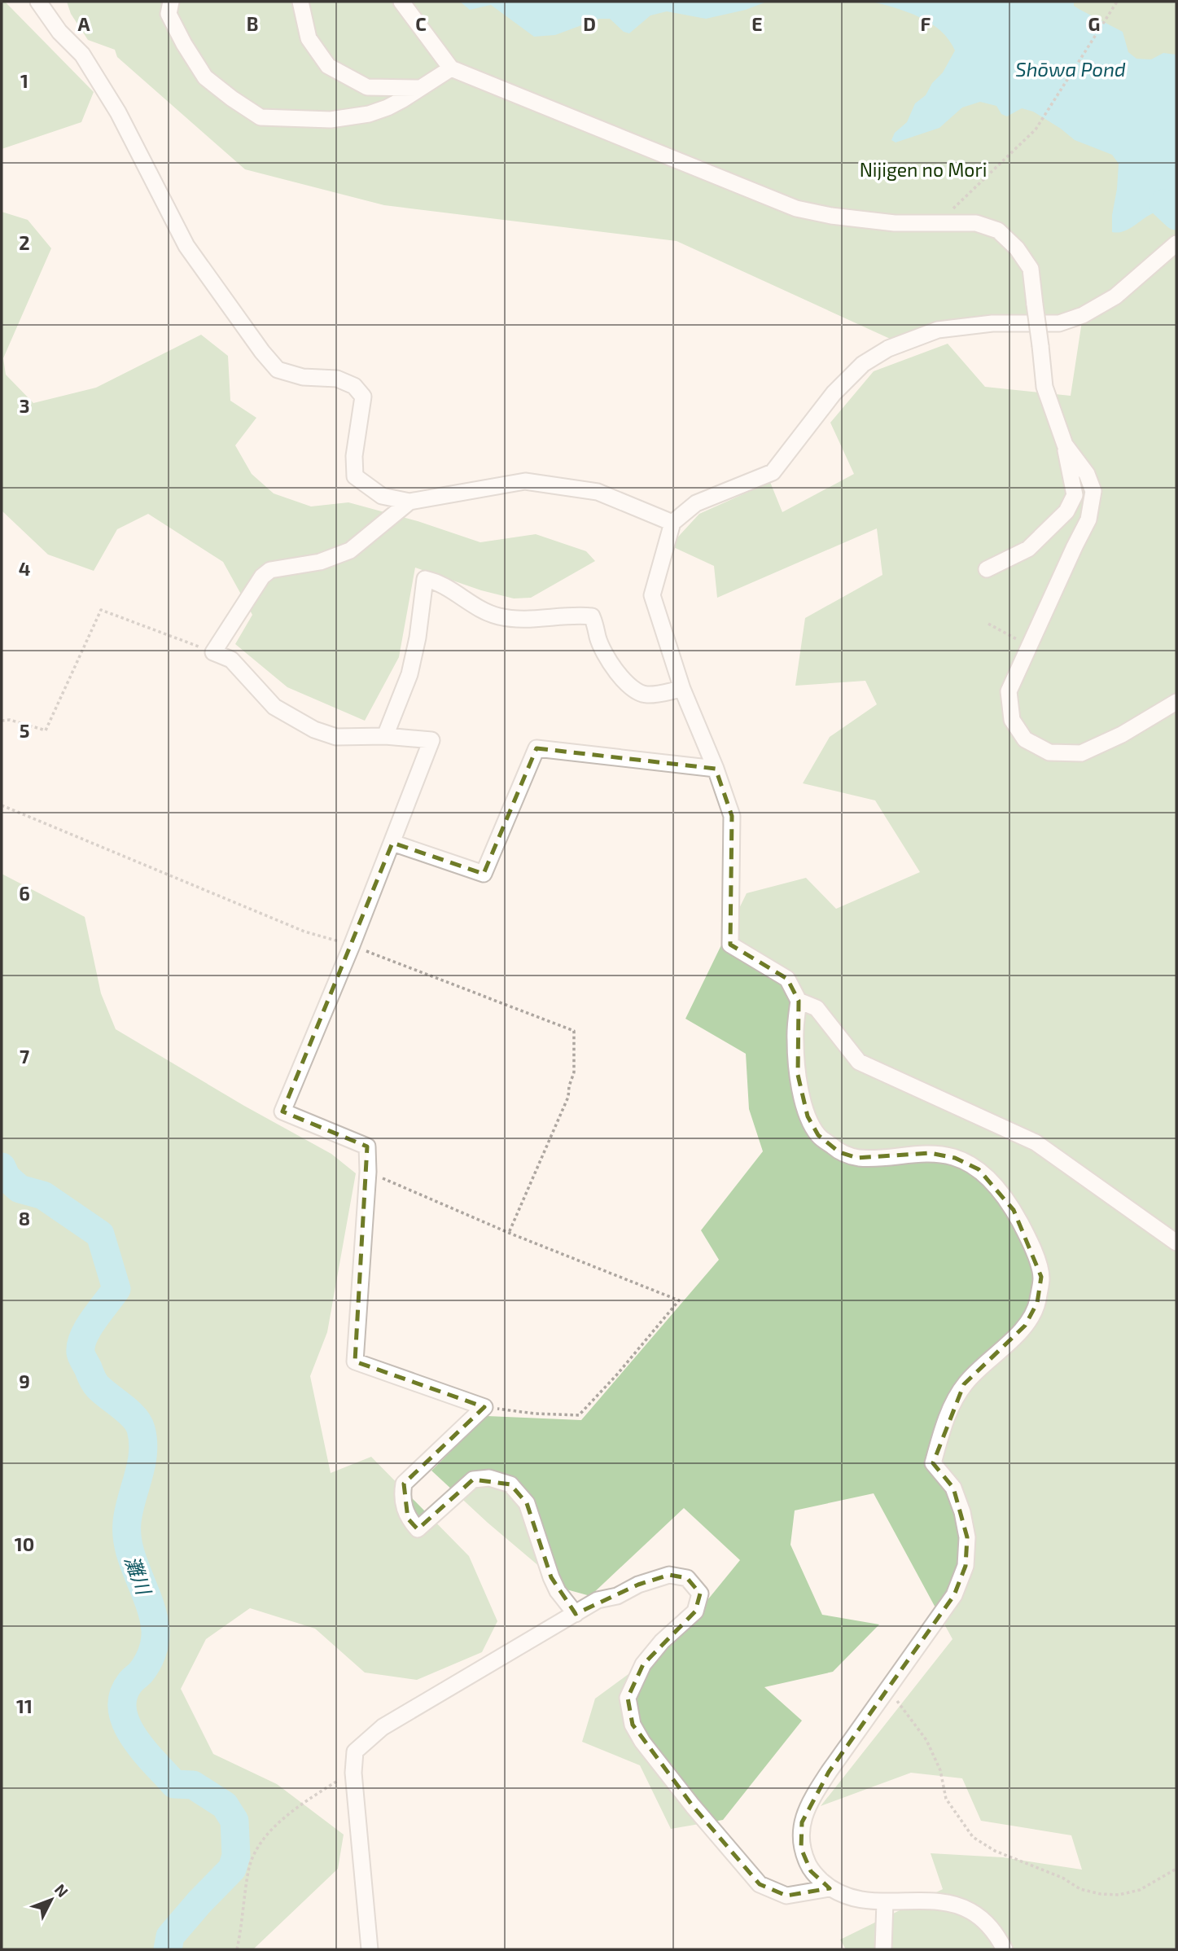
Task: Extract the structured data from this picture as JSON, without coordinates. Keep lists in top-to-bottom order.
{
  "water": ["Shōwa Pond", "灘川"],
  "parks": ["Nijigen no Mori"],
  "north": "top right",
  "grid": {
    "columns": [
      "A",
      "B",
      "C",
      "D",
      "E",
      "F",
      "G"
    ],
    "rows": [
      "1",
      "2",
      "3",
      "4",
      "5",
      "6",
      "7",
      "8",
      "9",
      "10",
      "11"
    ]
  }
}
